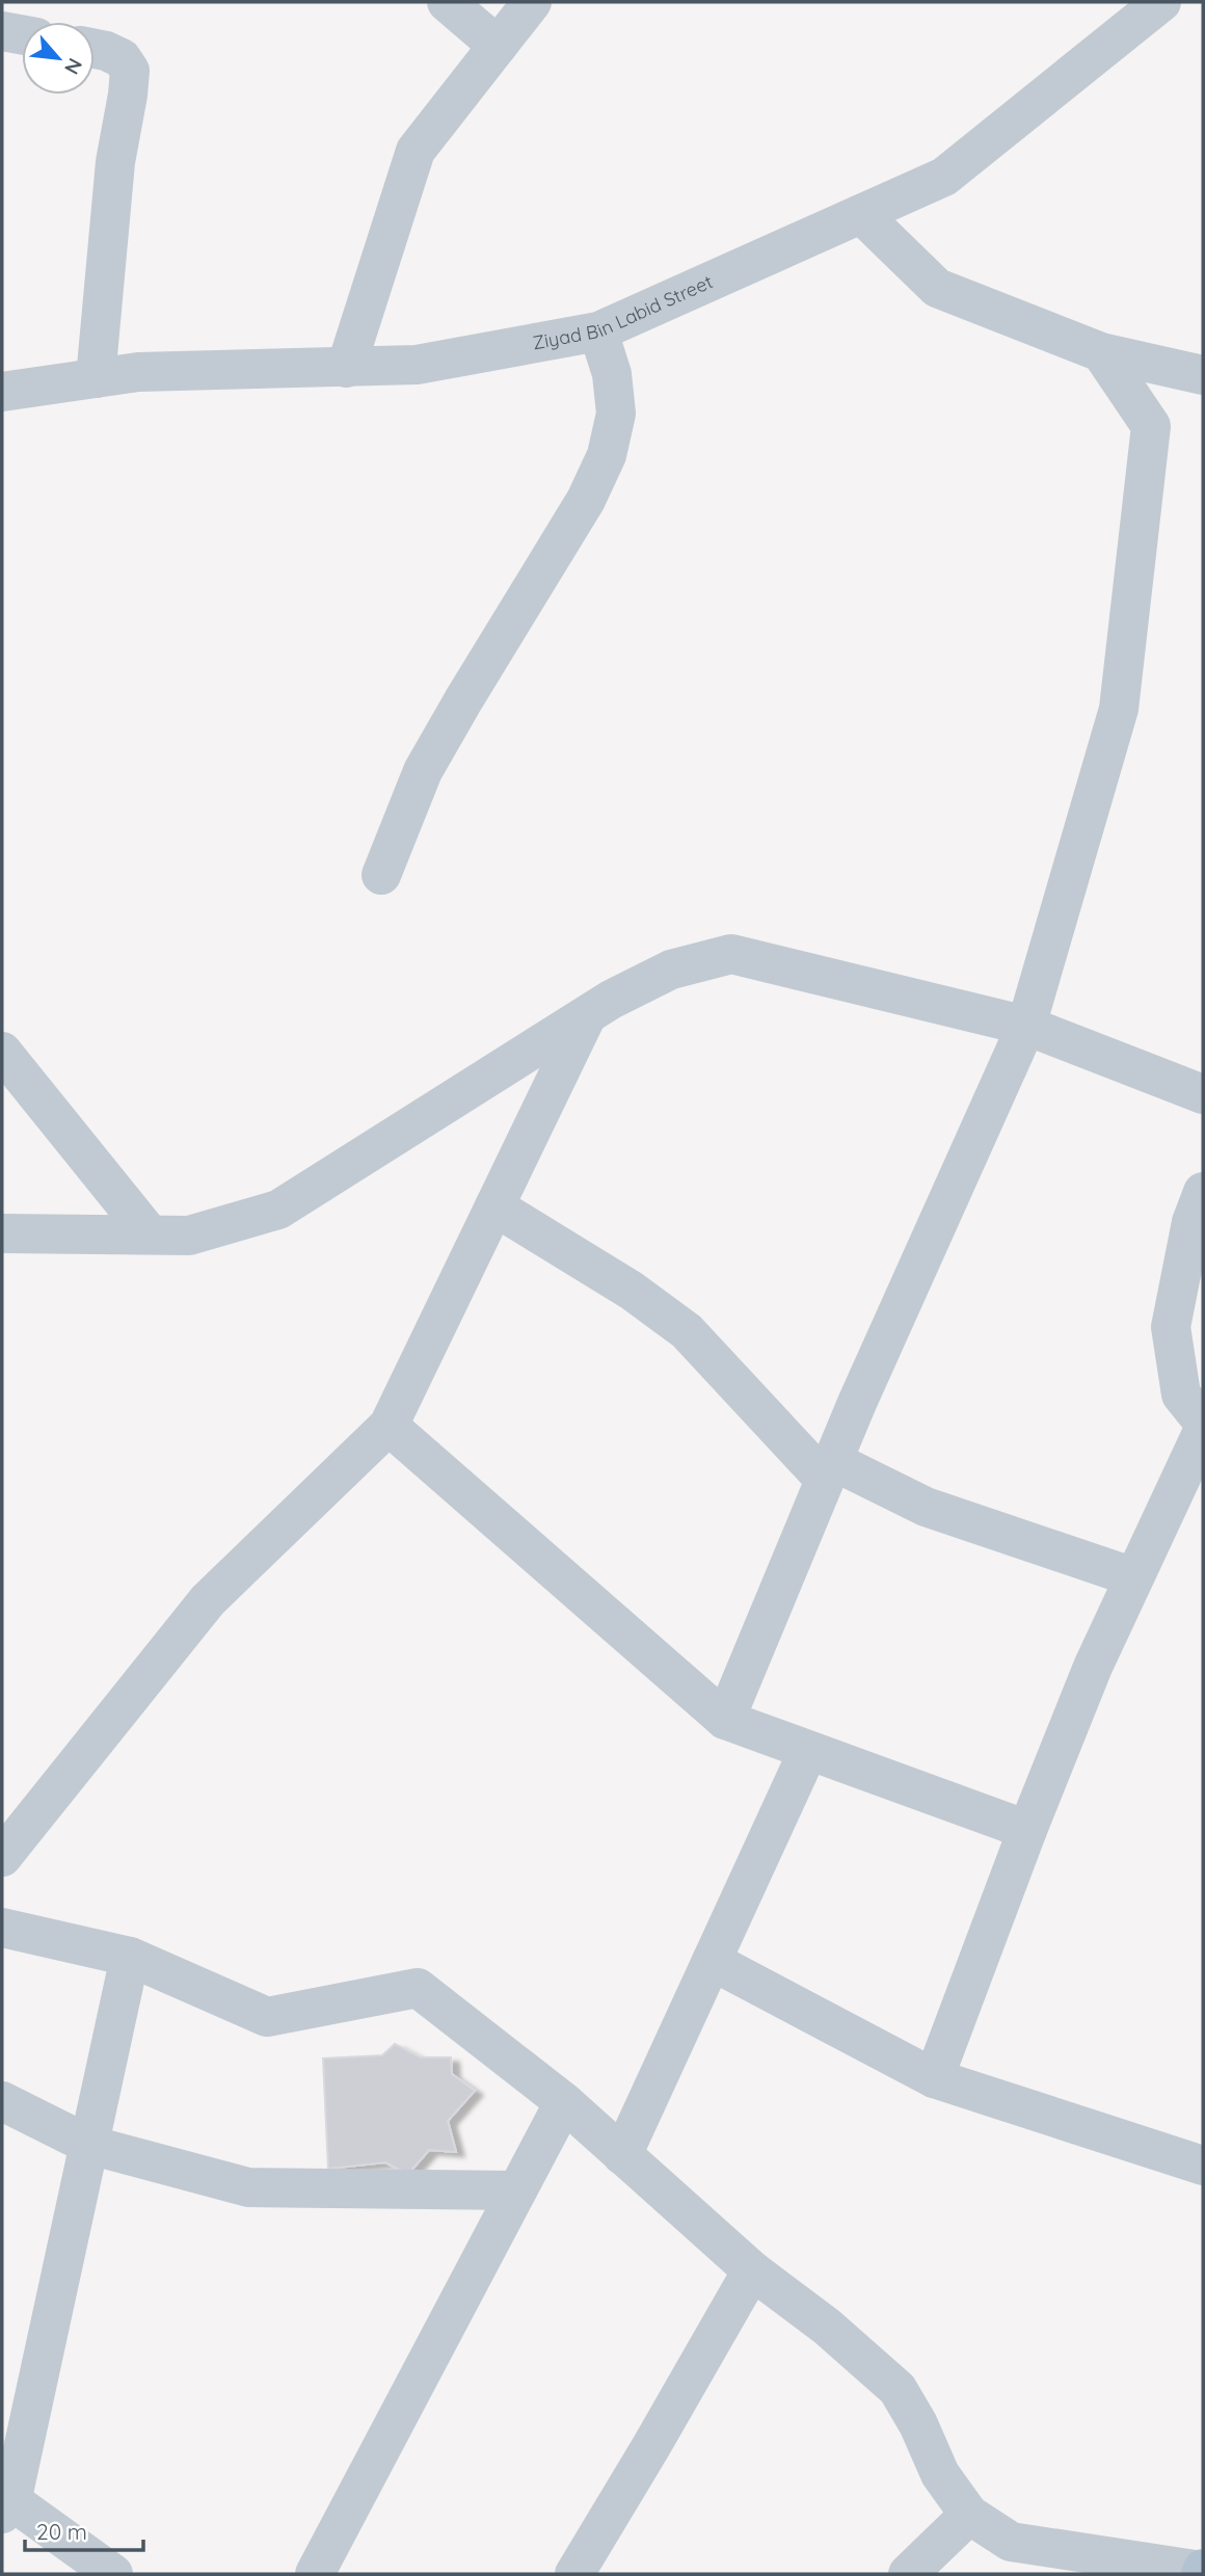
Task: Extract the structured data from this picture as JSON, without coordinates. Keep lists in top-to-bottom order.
{
  "streets": {
    "street": ["Ziyad Bin Labid Street"]
  },
  "scale_bar": "20 m",
  "north": "bottom right"
}
